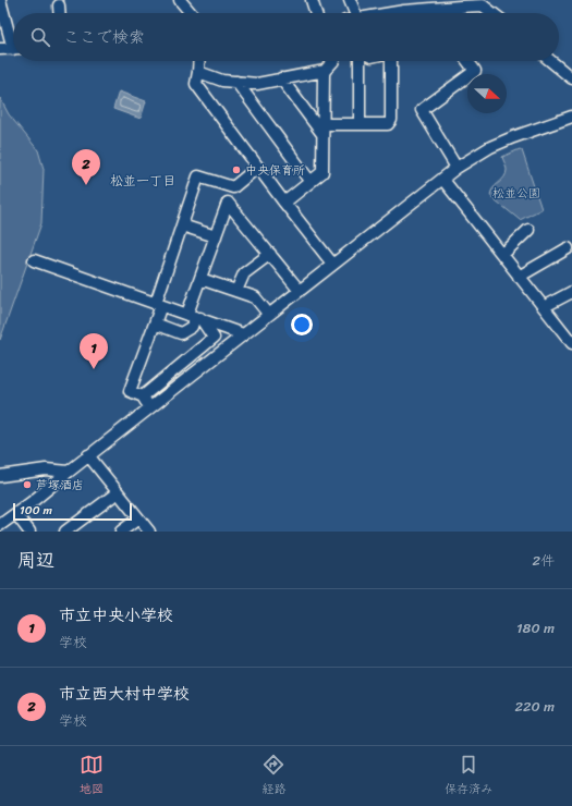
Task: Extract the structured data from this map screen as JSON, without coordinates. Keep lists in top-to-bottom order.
{
  "districts": ["松並一丁目"],
  "parks": ["松並公園"],
  "places": ["中央保育所", "芦塚酒店"],
  "scale_bar": "100 m",
  "north": "right",
  "page": {
    "search": "ここで検索",
    "pins": ["2", "1"],
    "scale": "100 m",
    "heading": ["周辺", "2件"],
    "list": [
      {
        "mark": "1",
        "name": "市立中央小学校",
        "note": "学校",
        "value": "180 m"
      },
      {
        "mark": "2",
        "name": "市立西大村中学校",
        "note": "学校",
        "value": "220 m"
      }
    ],
    "nav": ["地図", "経路", "保存済み"]
  }
}
